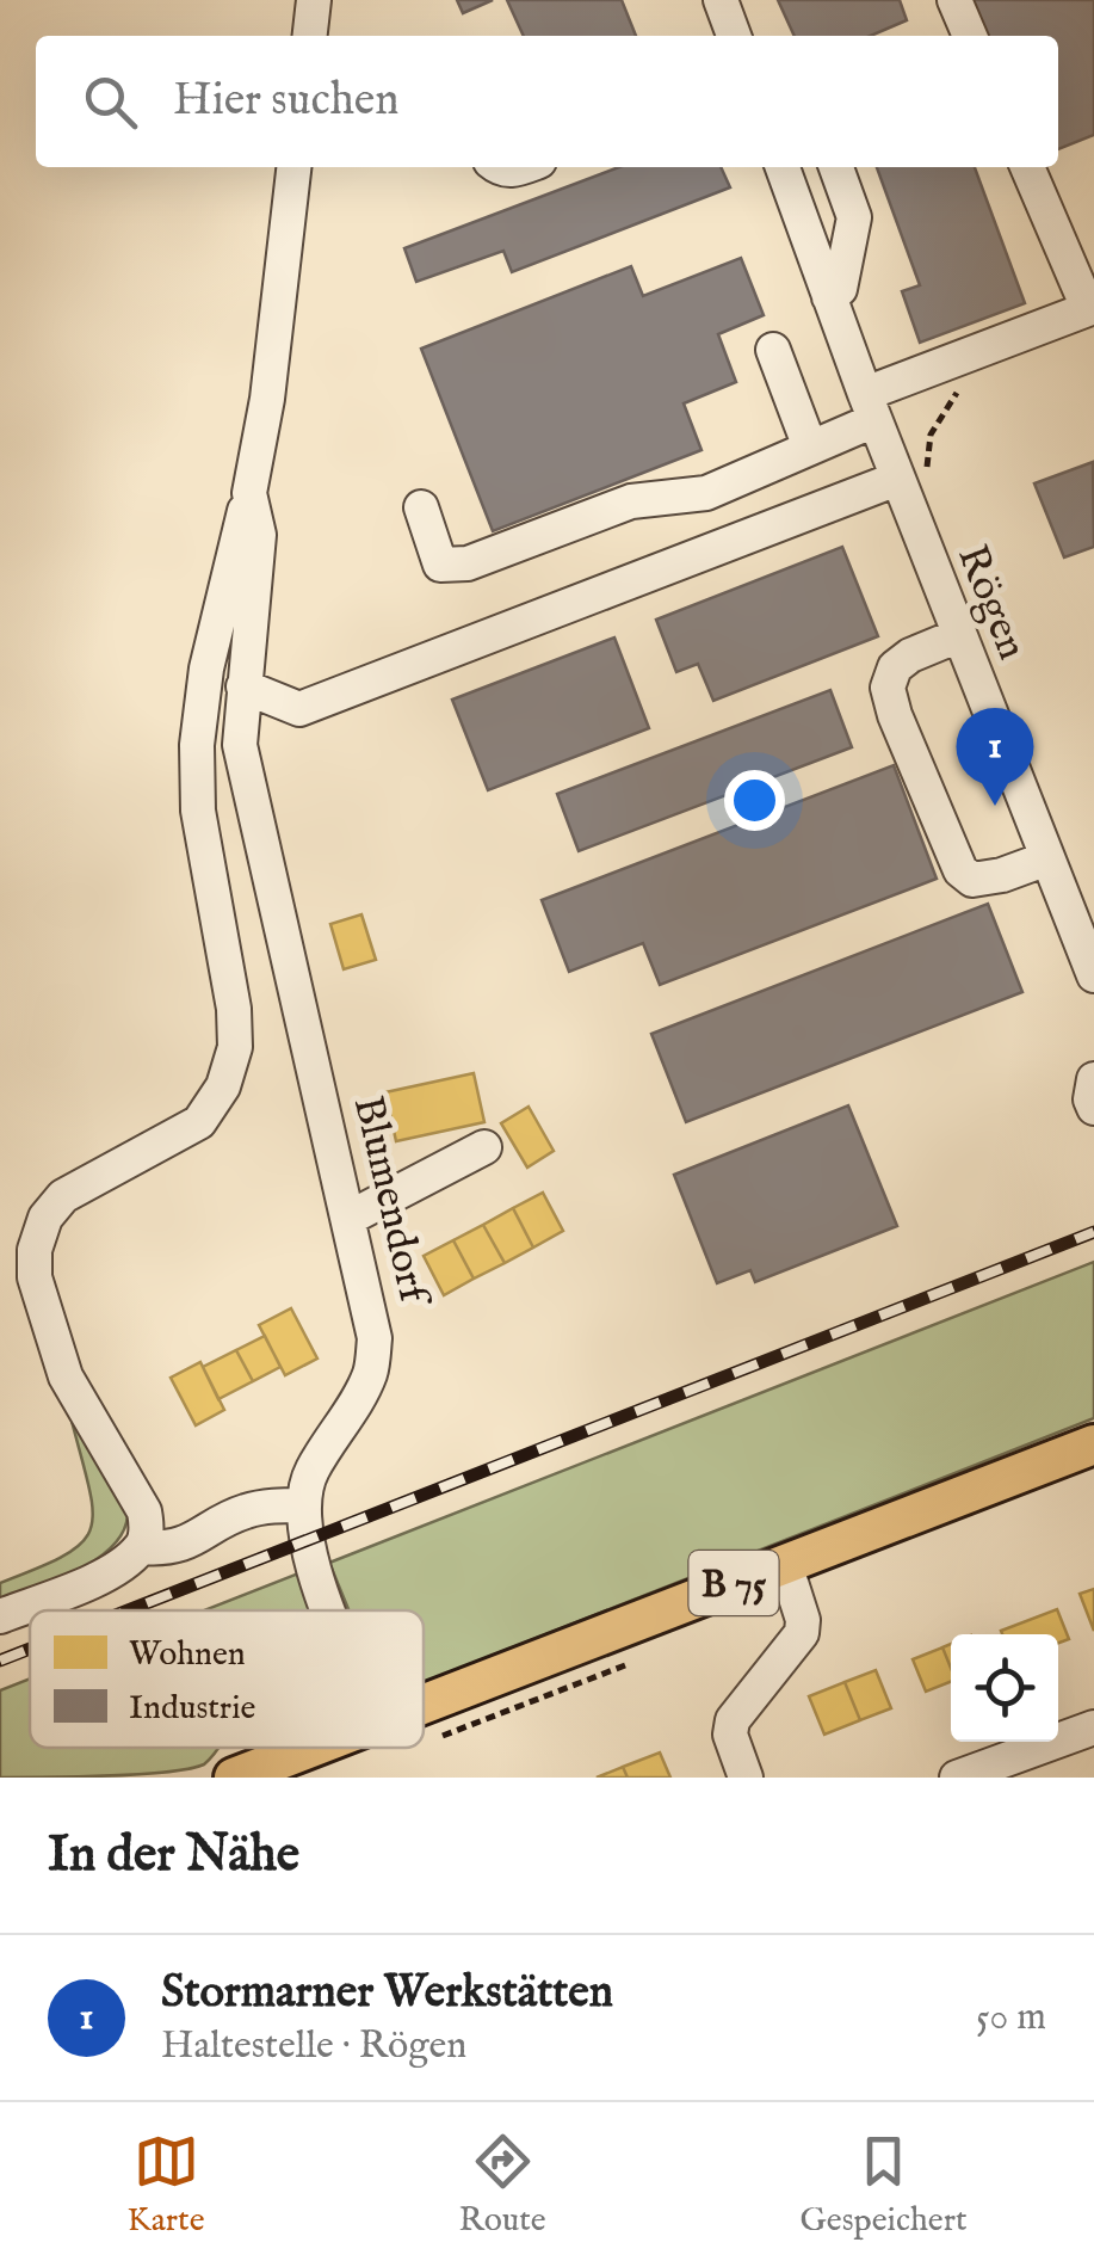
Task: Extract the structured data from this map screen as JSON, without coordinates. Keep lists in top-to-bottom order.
{
  "streets": {
    "main road": ["B 75"],
    "street": ["Rögen", "Blumendorf"]
  },
  "legend": ["Wohnen", "Industrie"],
  "page": {
    "search": "Hier suchen",
    "pins": "1",
    "heading": "In der Nähe",
    "list": [
      {
        "mark": "1",
        "name": "Stormarner Werkstätten",
        "note": "Haltestelle · Rögen",
        "value": "50 m"
      }
    ],
    "nav": ["Karte", "Route", "Gespeichert"]
  }
}
